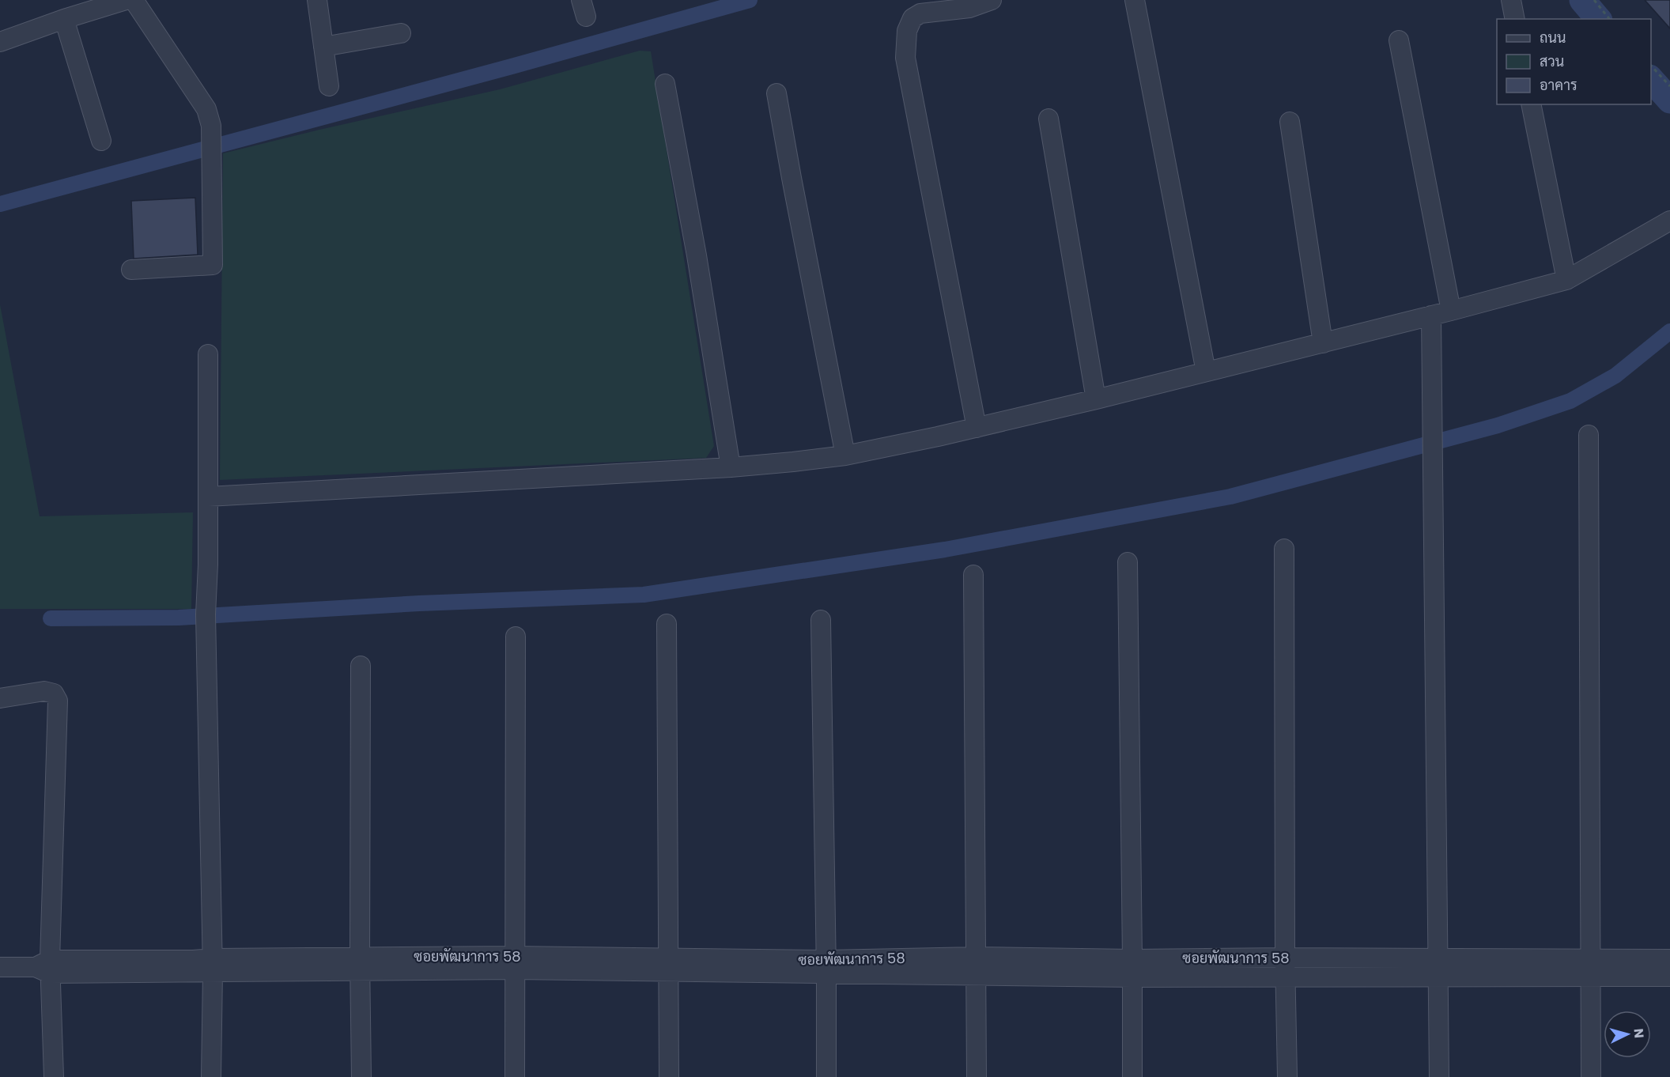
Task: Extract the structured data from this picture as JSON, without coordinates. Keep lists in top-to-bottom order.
{
  "streets": {
    "street": ["ซอยพัฒนาการ 58"]
  },
  "legend": ["ถนน", "สวน", "อาคาร"],
  "north": "right"
}
